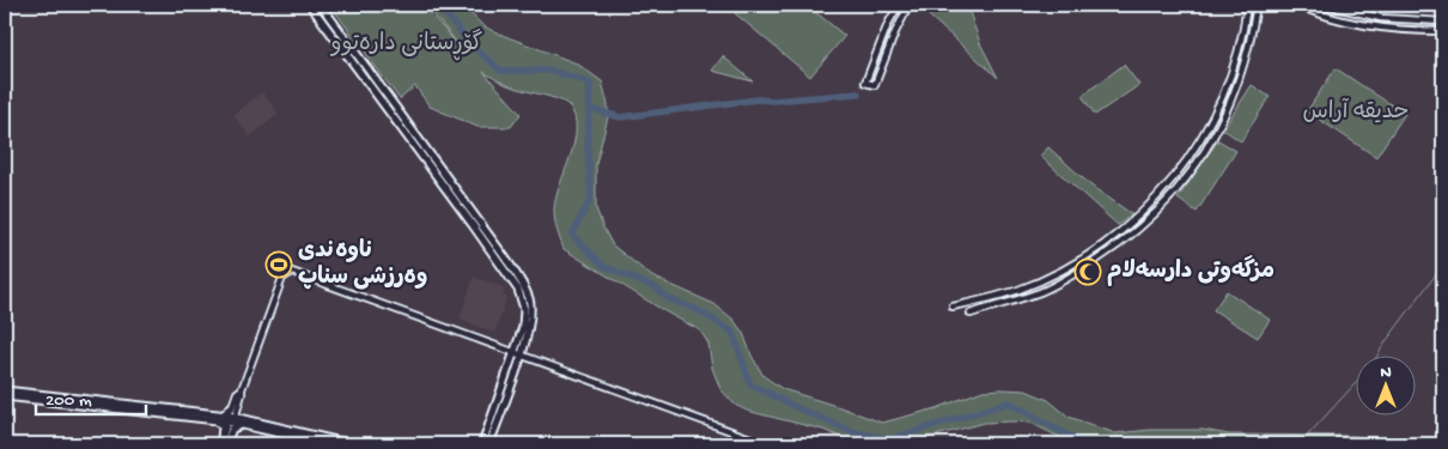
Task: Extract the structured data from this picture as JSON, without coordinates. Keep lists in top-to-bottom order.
{
  "parks": ["گۆڕستانی دارەتوو", "حديقه آراس"],
  "places": {
    "sports": ["ناوەندی وەرزشی سناپ"],
    "mosque": ["مزگەوتی دارسەلام"]
  },
  "scale_bar": "200 m",
  "north": "top"
}
